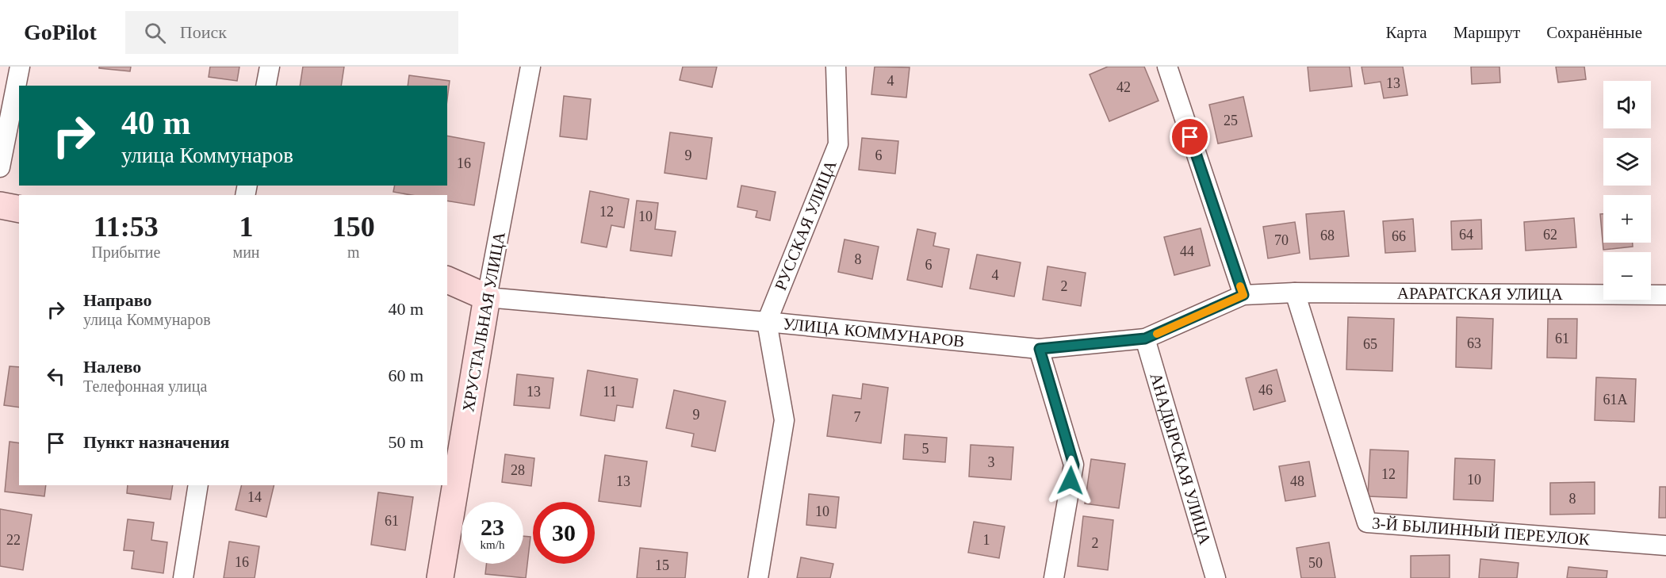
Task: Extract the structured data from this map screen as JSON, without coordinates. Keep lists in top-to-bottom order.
{
  "streets": {
    "street": [
      "РУССКАЯ УЛИЦА",
      "АРАРАТСКАЯ УЛИЦА",
      "ХРУСТАЛЬНАЯ УЛИЦА",
      "УЛИЦА КОММУНАРОВ",
      "АНАДЫРСКАЯ УЛИЦА",
      "3-Й БЫЛИННЫЙ ПЕРЕУЛОК"
    ]
  },
  "crossings": [
    ["РУССКАЯ УЛИЦА", "УЛИЦА КОММУНАРОВ"],
    ["АРАРАТСКАЯ УЛИЦА", "УЛИЦА КОММУНАРОВ"],
    ["АРАРАТСКАЯ УЛИЦА", "3-Й БЫЛИННЫЙ ПЕРЕУЛОК"],
    ["ХРУСТАЛЬНАЯ УЛИЦА", "УЛИЦА КОММУНАРОВ"],
    ["УЛИЦА КОММУНАРОВ", "АНАДЫРСКАЯ УЛИЦА"],
    ["УЛИЦА КОММУНАРОВ", "3-Й БЫЛИННЫЙ ПЕРЕУЛОК"]
  ],
  "house_numbers": [
    "4",
    "13",
    "42",
    "25",
    "9",
    "6",
    "16",
    "12",
    "10",
    "64",
    "62",
    "68",
    "66",
    "70",
    "44",
    "8",
    "6",
    "4",
    "2",
    "61",
    "63",
    "65",
    "46",
    "13",
    "11",
    "61А",
    "9",
    "7",
    "5",
    "3",
    "28",
    "12",
    "10",
    "13",
    "48",
    "14",
    "8",
    "10",
    "61",
    "22",
    "1",
    "2",
    "16",
    "50",
    "15"
  ],
  "page": {
    "header": "GoPilot",
    "search": "Поиск",
    "nav": ["Карта", "Маршрут", "Сохранённые"],
    "map_buttons": ["+", "−"],
    "turn": ["40 m", "улица Коммунаров"],
    "eta": [
      "11:53",
      "Прибытие",
      "1",
      "мин",
      "150",
      "m"
    ],
    "list": [
      {
        "name": "Направо",
        "note": "улица Коммунаров",
        "value": "40 m"
      },
      {
        "name": "Налево",
        "note": "Телефонная улица",
        "value": "60 m"
      },
      {
        "name": "Пункт назначения",
        "value": "50 m"
      }
    ],
    "speed": "23 km/h",
    "limit": "30"
  }
}
